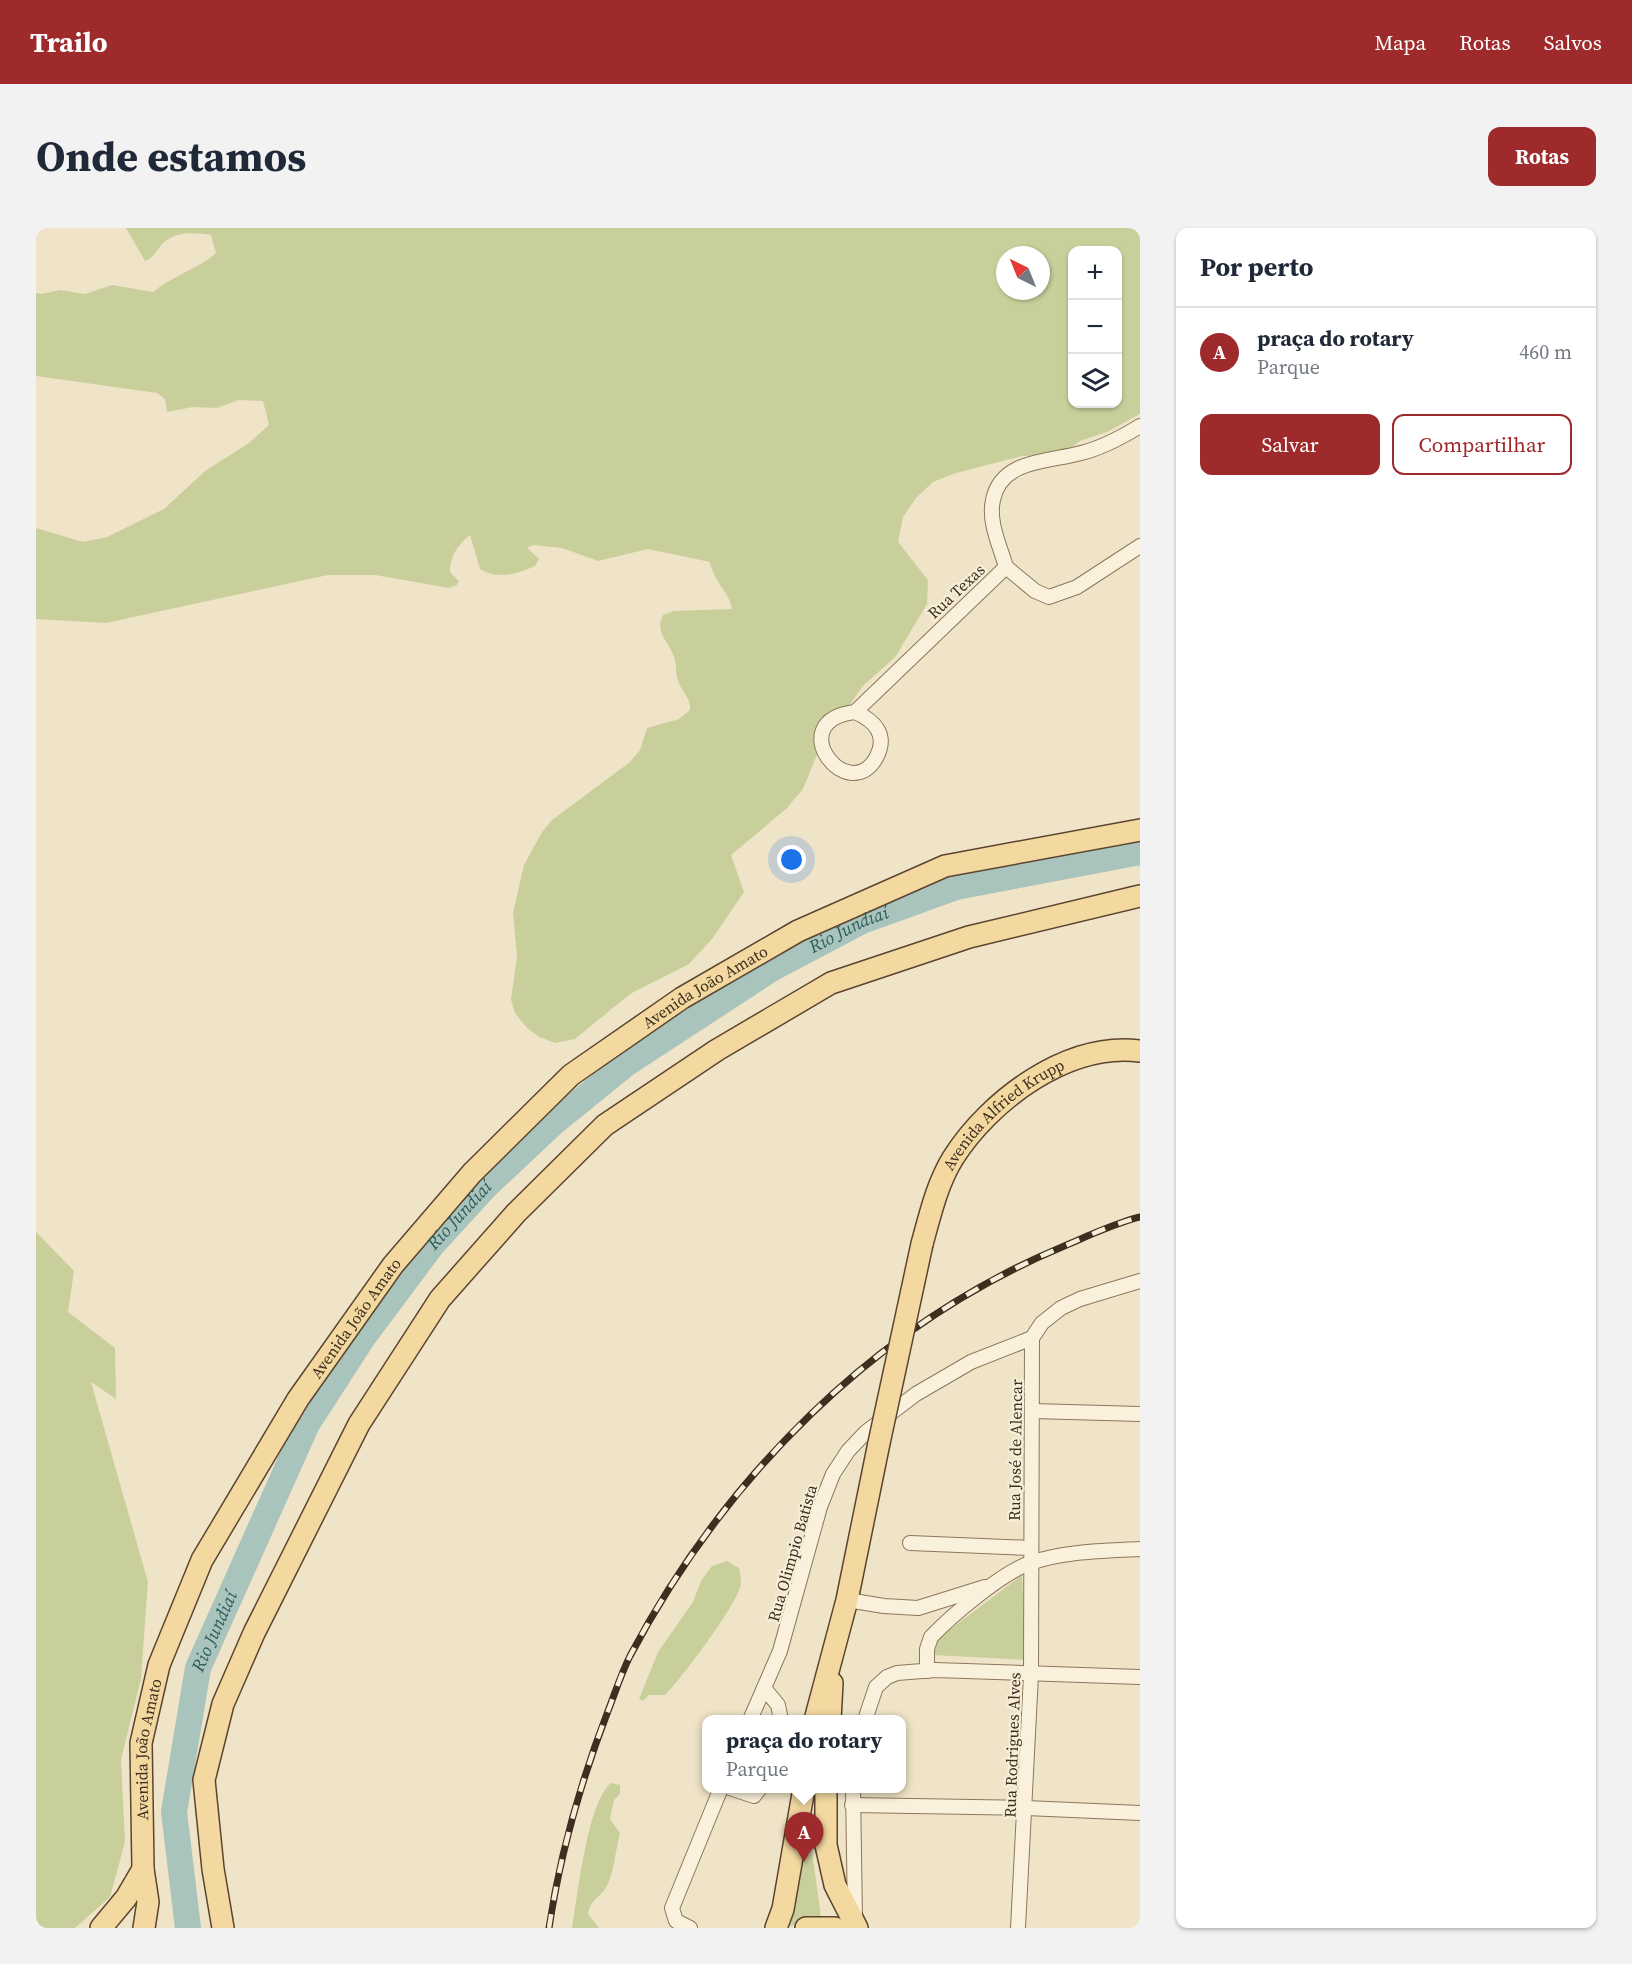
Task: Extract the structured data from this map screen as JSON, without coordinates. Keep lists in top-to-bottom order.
{
  "streets": {
    "main road": ["Avenida João Amato", "Avenida Alfried Krupp"],
    "street": [
      "Rua Texas",
      "Rua José de Alencar",
      "Rua Olimpio Batista",
      "Rua Rodrigues Alves"
    ]
  },
  "crossings": [
    ["Rua José de Alencar", "Rua Olimpio Batista"],
    ["Rua José de Alencar", "Rua Rodrigues Alves"]
  ],
  "water": ["Rio Jundiaí"],
  "north": "top left",
  "page": {
    "header": "Trailo",
    "nav": ["Mapa", "Rotas", "Salvos"],
    "title": "Onde estamos",
    "buttons": [
      "Rotas",
      ["Salvar", "Compartilhar"]
    ],
    "heading": "Por perto",
    "map_buttons": ["+", "−"],
    "list": [
      {
        "mark": "A",
        "name": "praça do rotary",
        "note": "Parque",
        "value": "460 m"
      }
    ],
    "popup": ["praça do rotary", "Parque"],
    "pins": "A"
  }
}
